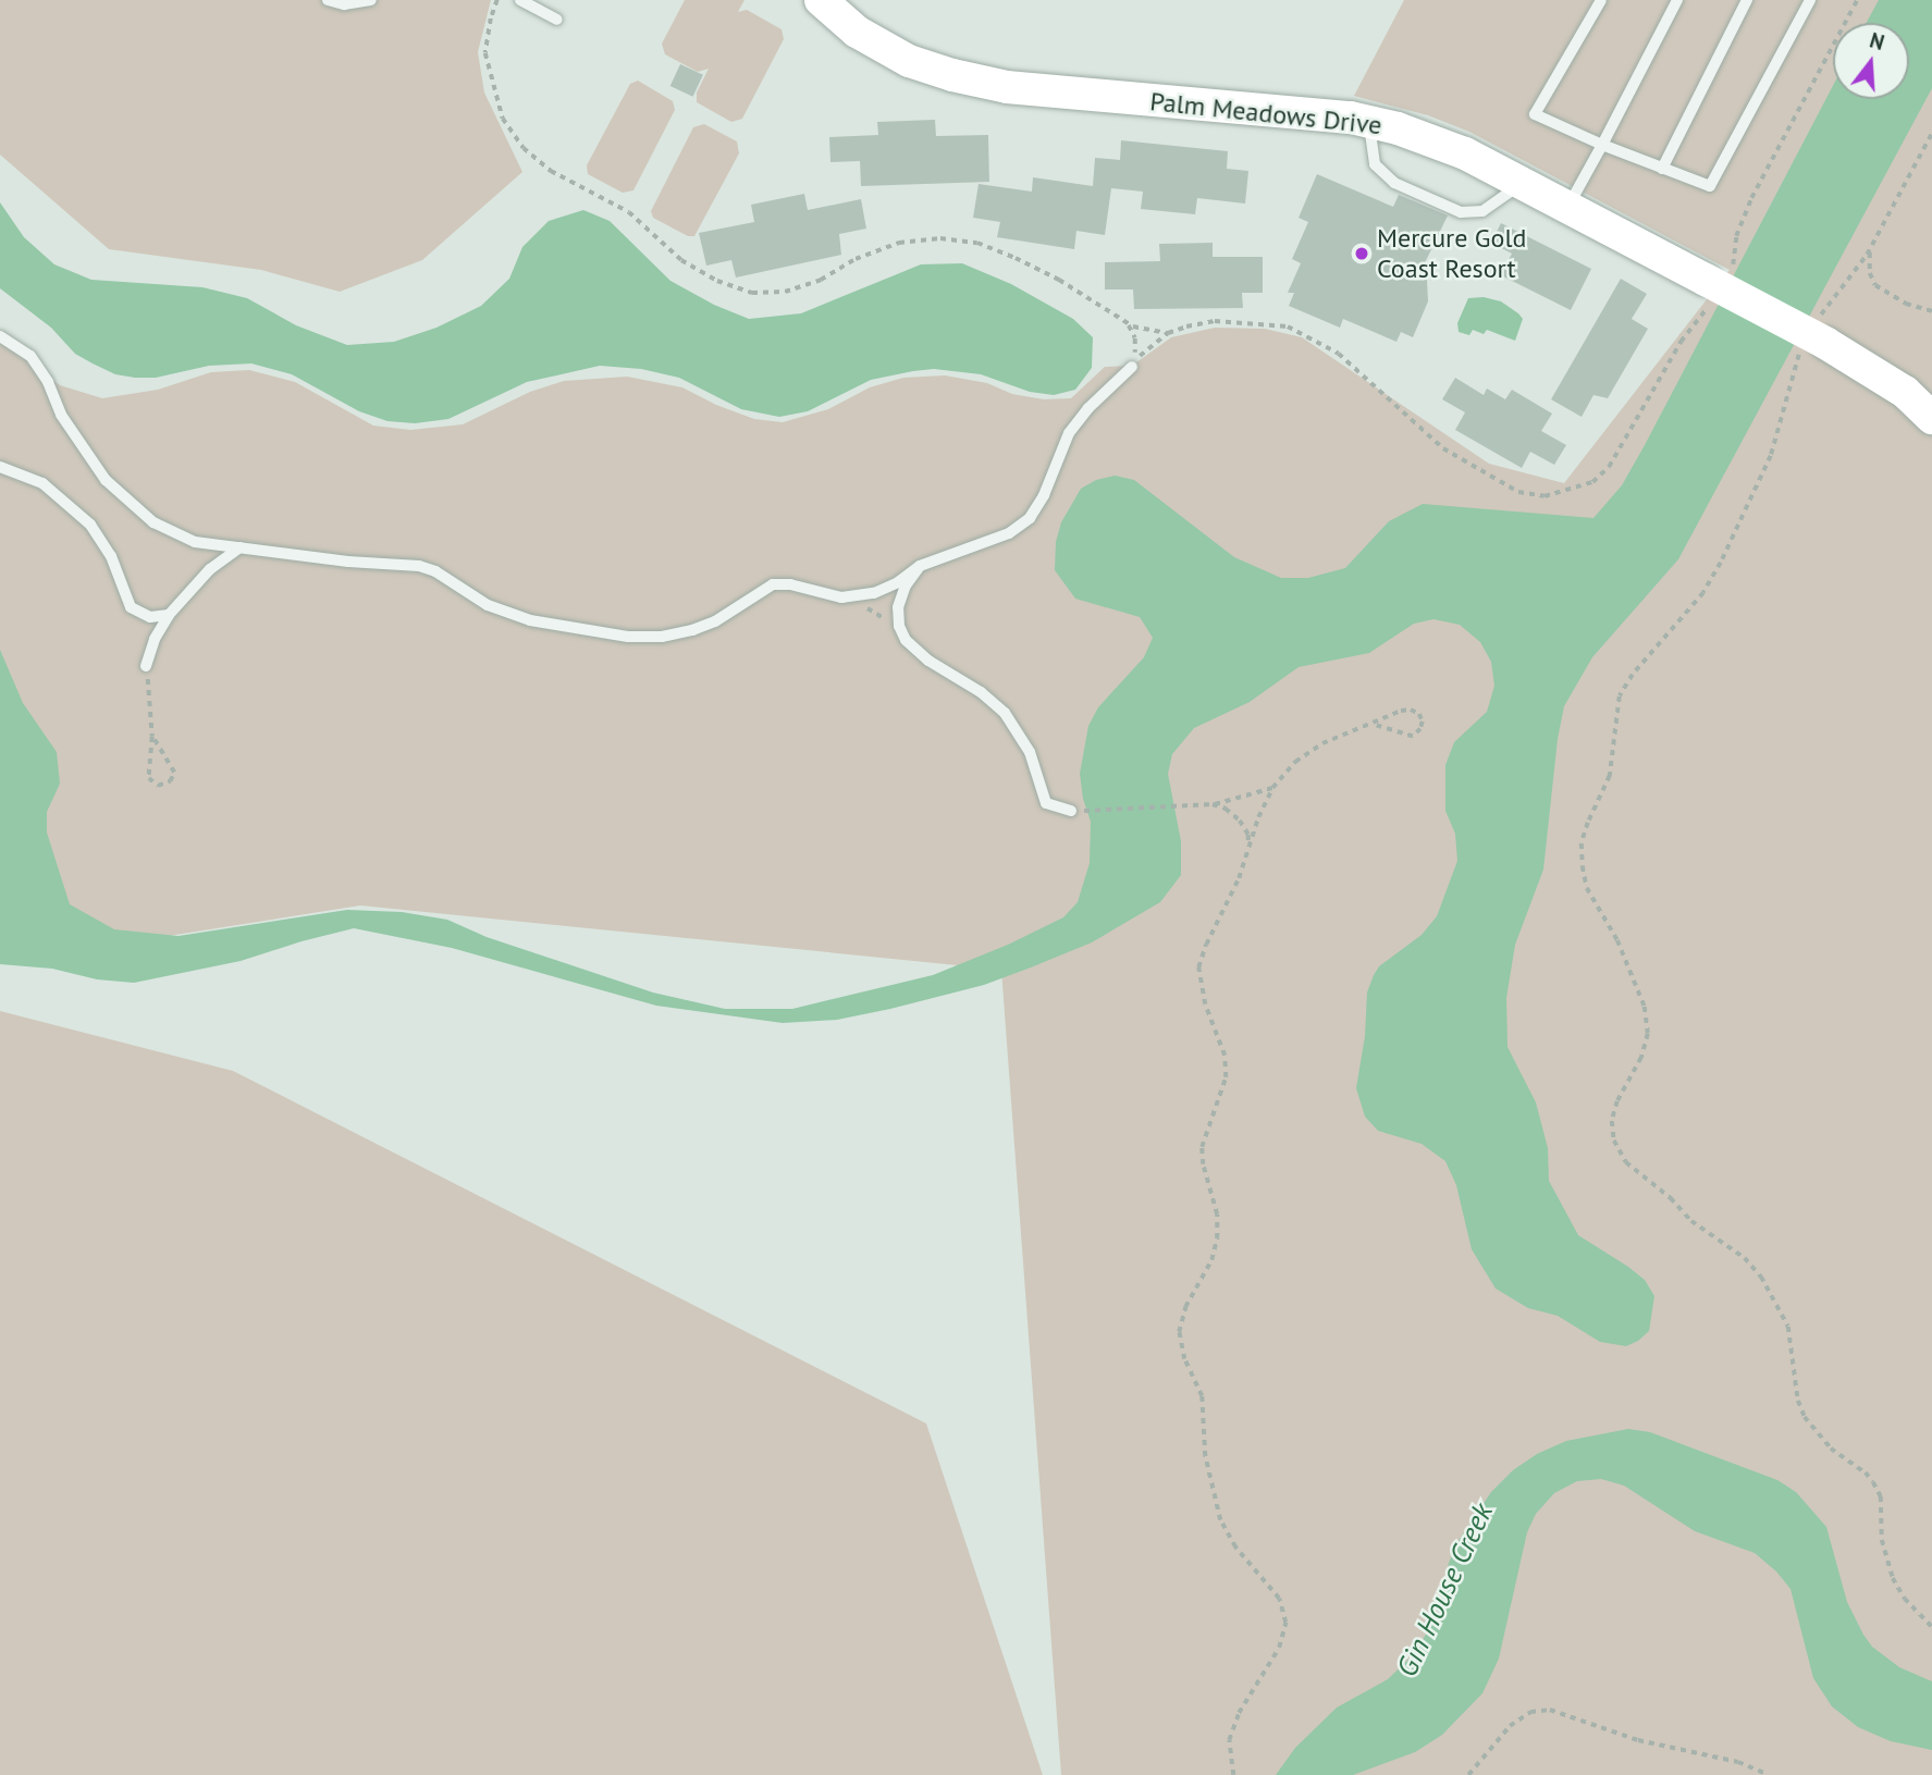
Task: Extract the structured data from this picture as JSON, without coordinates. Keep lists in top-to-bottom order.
{
  "streets": {
    "street": ["Palm Meadows Drive"]
  },
  "water": ["Gin House Creek"],
  "places": ["Mercure Gold Coast Resort"],
  "north": "top"
}
